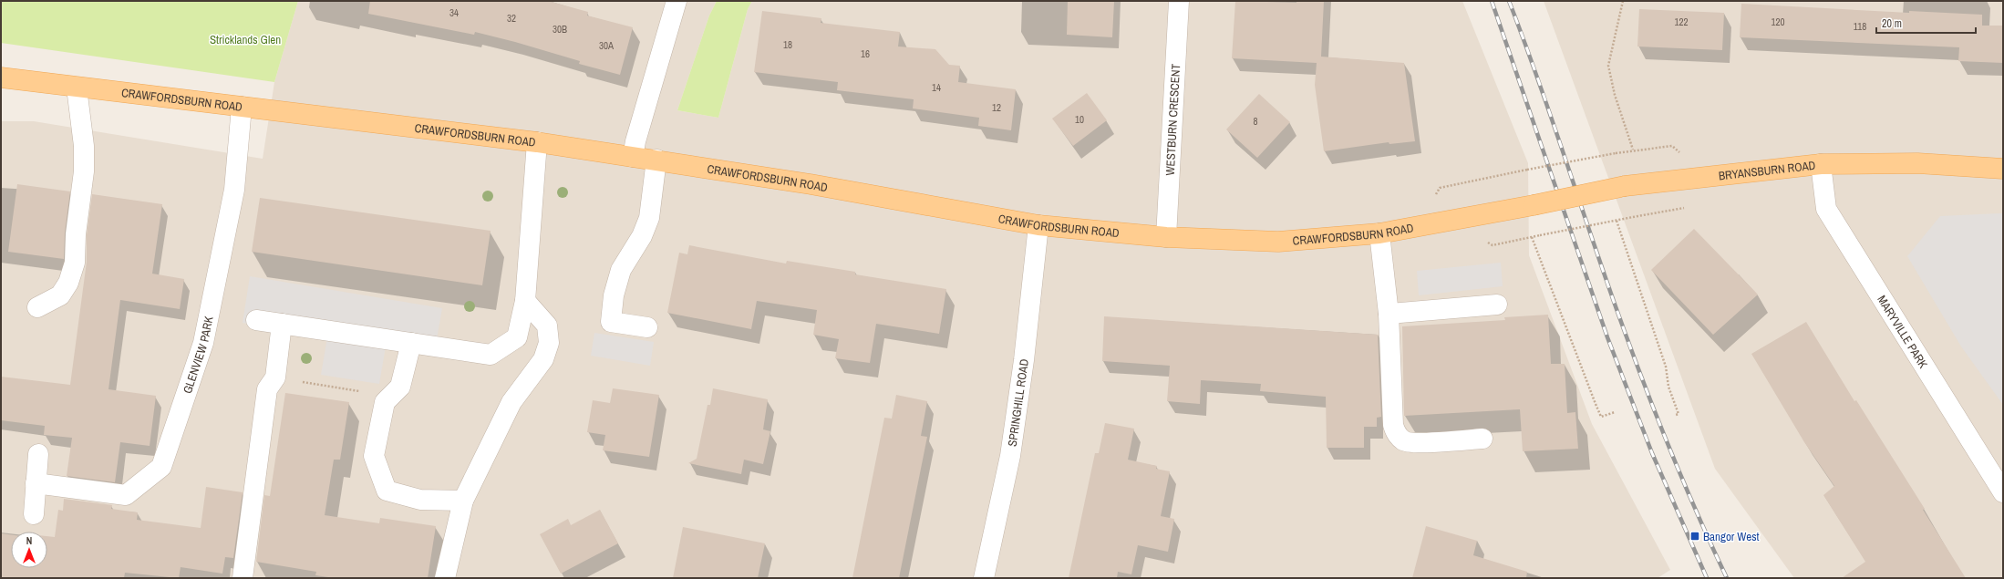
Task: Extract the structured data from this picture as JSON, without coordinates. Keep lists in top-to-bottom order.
{
  "streets": {
    "main road": ["CRAWFORDSBURN ROAD", "BRYANSBURN ROAD"],
    "street": [
      "WESTBURN CRESCENT",
      "MARYVILLE PARK",
      "GLENVIEW PARK",
      "SPRINGHILL ROAD"
    ]
  },
  "crossings": [
    ["CRAWFORDSBURN ROAD", "WESTBURN CRESCENT"],
    ["CRAWFORDSBURN ROAD", "BRYANSBURN ROAD"],
    ["CRAWFORDSBURN ROAD", "GLENVIEW PARK"],
    ["CRAWFORDSBURN ROAD", "SPRINGHILL ROAD"],
    ["BRYANSBURN ROAD", "MARYVILLE PARK"]
  ],
  "parks": ["Stricklands Glen"],
  "places": {
    "transit": ["Bangor West"]
  },
  "house_numbers": [
    "34",
    "32",
    "122",
    "120",
    "118",
    "30B",
    "18",
    "30A",
    "16",
    "14",
    "12",
    "10",
    "8"
  ],
  "scale_bar": "20 m",
  "north": "top"
}
